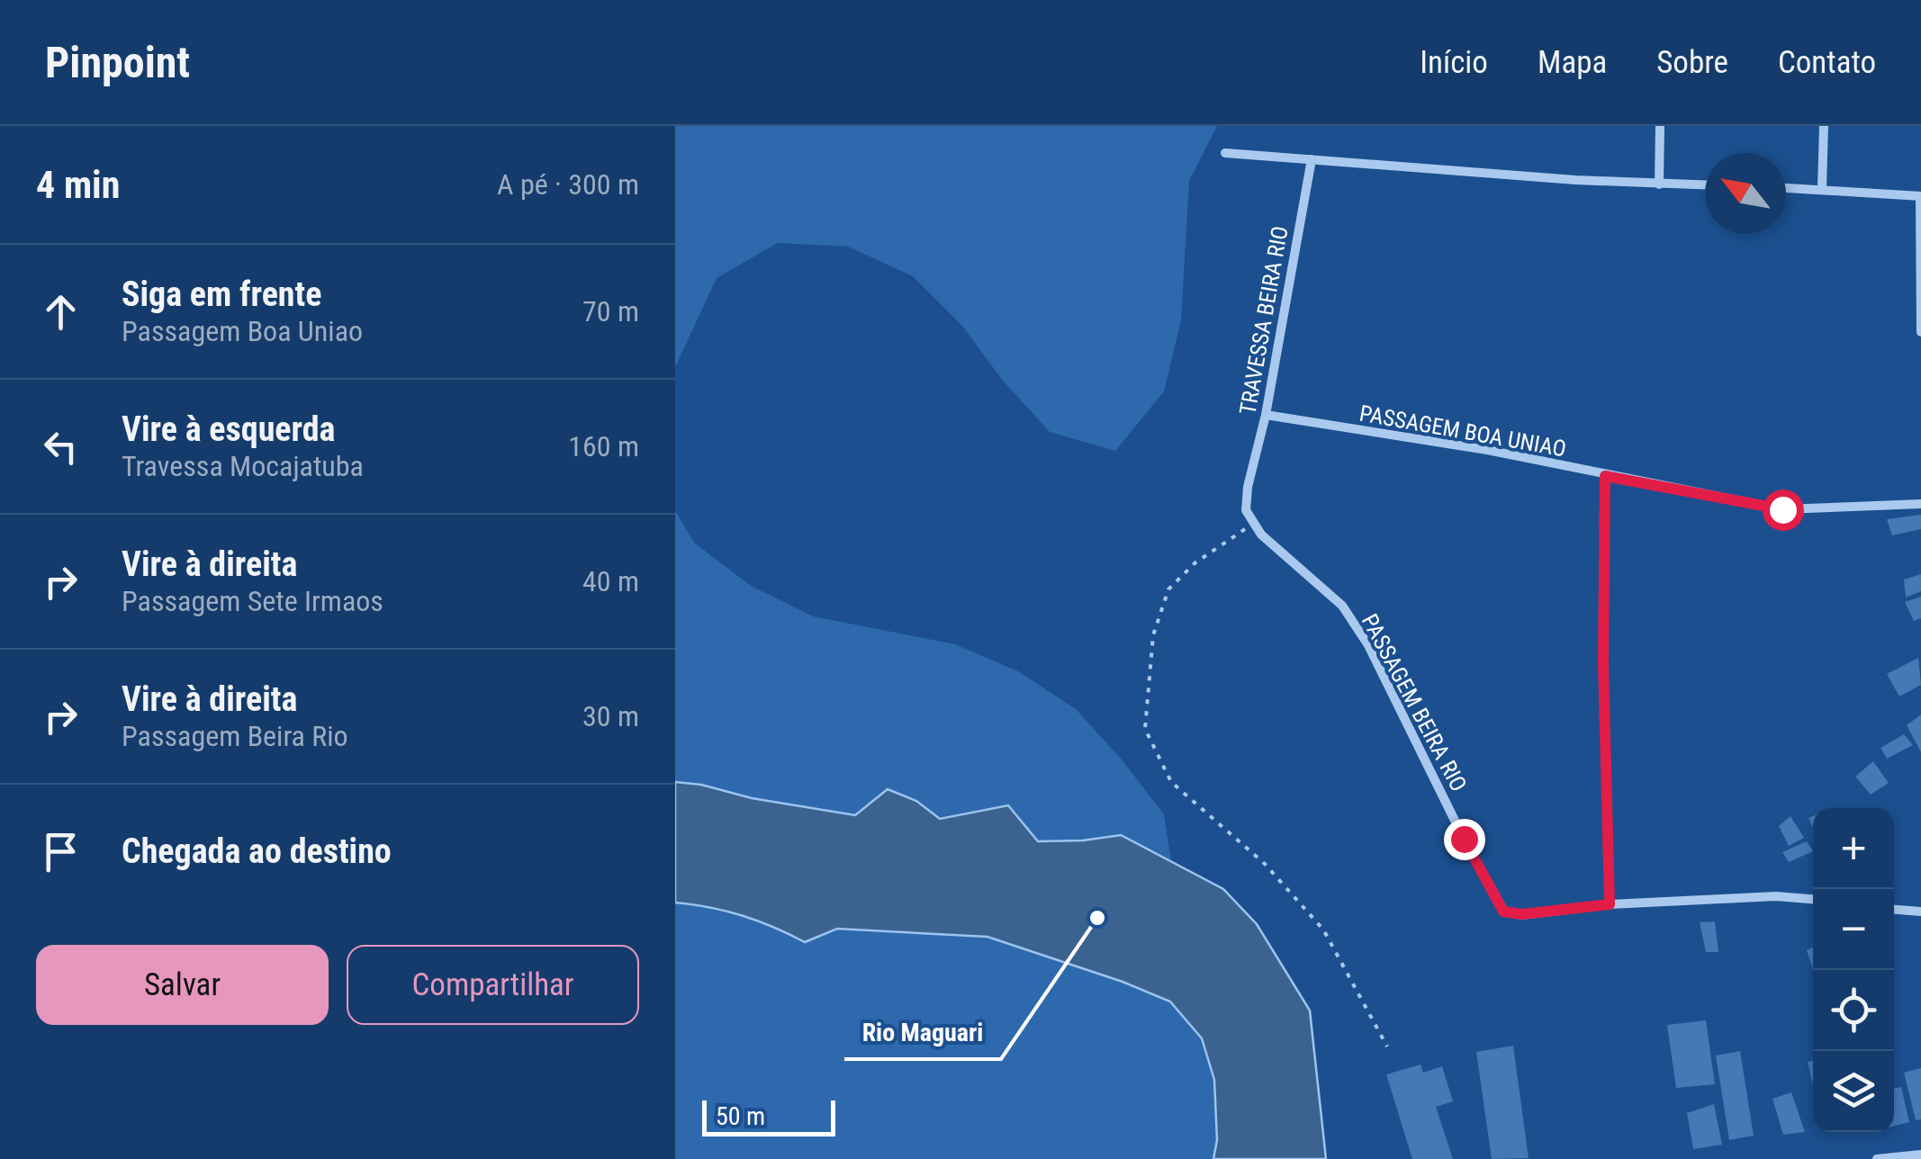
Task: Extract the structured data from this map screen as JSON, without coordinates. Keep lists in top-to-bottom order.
{
  "streets": {
    "street": ["TRAVESSA BEIRA RIO", "PASSAGEM BOA UNIAO", "PASSAGEM BEIRA RIO"]
  },
  "crossings": [
    ["TRAVESSA BEIRA RIO", "PASSAGEM BOA UNIAO"],
    ["TRAVESSA BEIRA RIO", "PASSAGEM BEIRA RIO"]
  ],
  "places": ["Rio Maguari"],
  "scale_bar": "50 m",
  "north": "top left",
  "page": {
    "header": "Pinpoint",
    "nav": [
      "Início",
      "Mapa",
      "Sobre",
      "Contato"
    ],
    "heading": ["4 min", "A pé · 300 m"],
    "list": [
      ["Siga em frente", "Passagem Boa Uniao", "70 m"],
      ["Vire à esquerda", "Travessa Mocajatuba", "160 m"],
      ["Vire à direita", "Passagem Sete Irmaos", "40 m"],
      ["Vire à direita", "Passagem Beira Rio", "30 m"],
      "Chegada ao destino"
    ],
    "map_buttons": ["+", "−"],
    "buttons": ["Salvar", "Compartilhar"],
    "scale": "50 m"
  }
}
